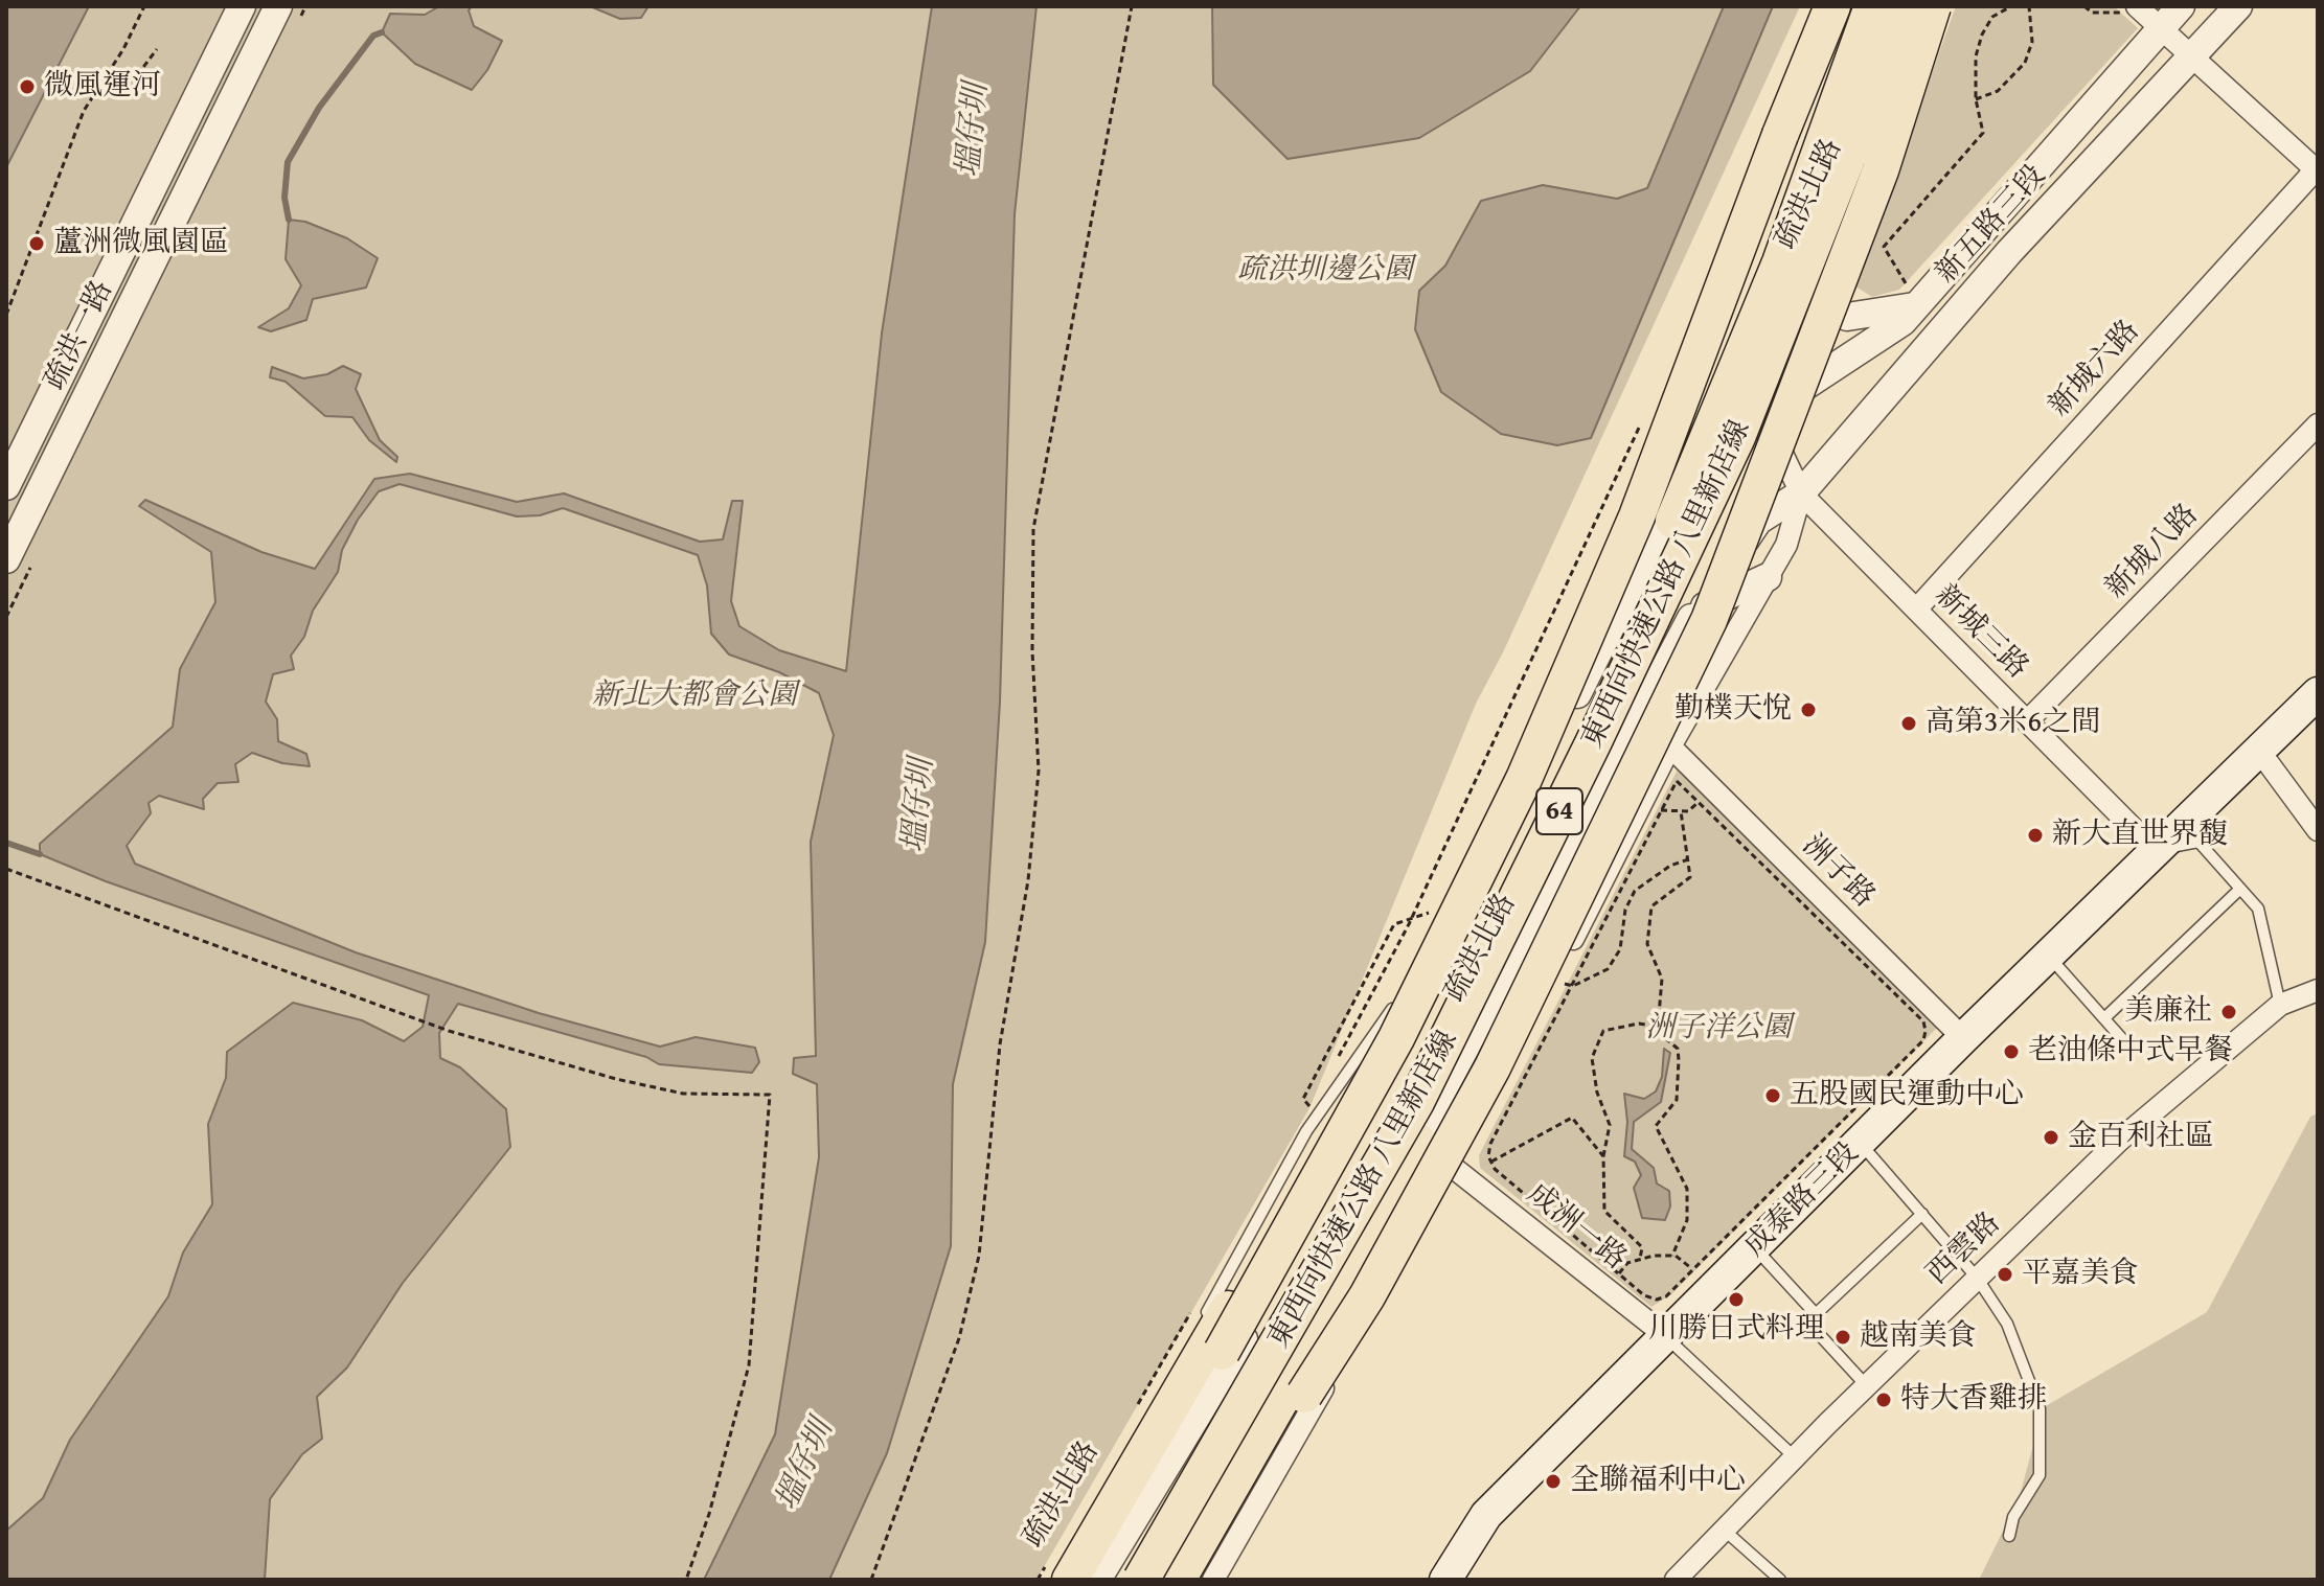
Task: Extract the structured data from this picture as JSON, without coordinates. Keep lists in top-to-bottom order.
{
  "streets": {
    "highway": ["東西向快速公路 八里新店線", "64"],
    "main road": ["成泰路三段"],
    "street": [
      "疏洪北路",
      "新五路三段",
      "疏洪一路",
      "新城六路",
      "新城八路",
      "新城三路",
      "洲子路",
      "成洲一路",
      "西雲路"
    ]
  },
  "crossings": [
    ["疏洪北路", "新五路三段"],
    ["疏洪北路", "新城三路"],
    ["新五路三段", "新城三路"],
    ["新城六路", "新城三路"],
    ["新城八路", "新城三路"],
    ["新城三路", "成泰路三段"],
    ["洲子路", "成泰路三段"],
    ["成泰路三段", "成洲一路"]
  ],
  "water": ["塭仔圳"],
  "parks": ["疏洪圳邊公園", "新北大都會公園", "洲子洋公園"],
  "places": [
    "微風運河",
    "蘆洲微風園區",
    "勤樸天悅",
    "高第3米6之間",
    "新大直世界馥",
    "美廉社",
    "老油條中式早餐",
    "五股國民運動中心",
    "金百利社區",
    "平嘉美食",
    "川勝日式料理",
    "越南美食",
    "特大香雞排",
    "全聯福利中心"
  ]
}
